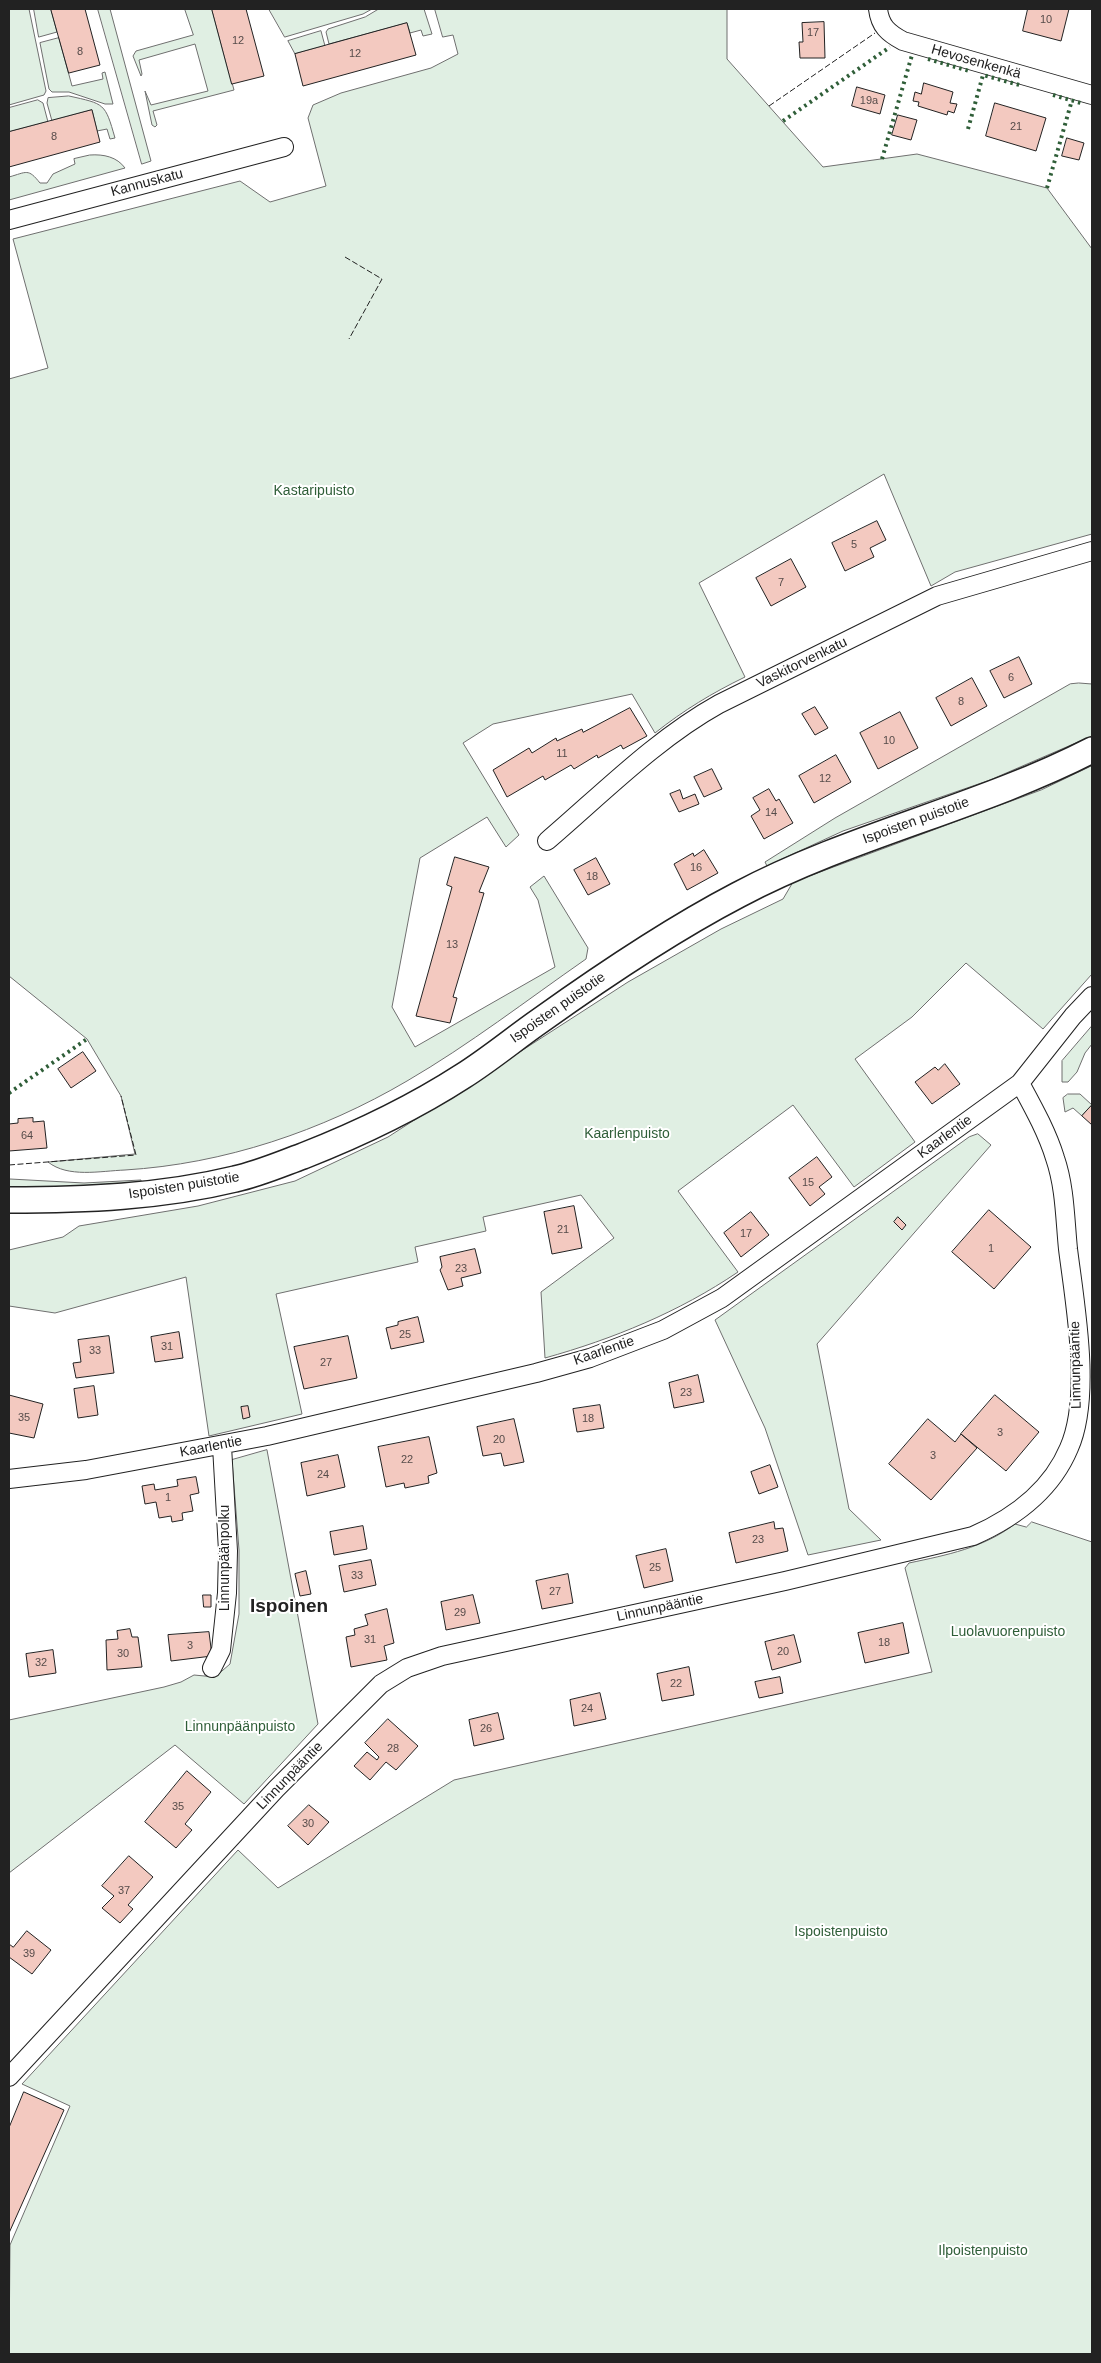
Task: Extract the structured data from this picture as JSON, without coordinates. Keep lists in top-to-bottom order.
{
  "streets": {
    "main road": ["Ispoisten puistotie"],
    "street": [
      "Hevosenkenkä",
      "Kannuskatu",
      "Vaskitorvenkatu",
      "Kaarlentie",
      "Linnunpääntie",
      "Linnunpäänpolku"
    ]
  },
  "crossings": [
    ["Kaarlentie", "Linnunpääntie"],
    ["Kaarlentie", "Linnunpäänpolku"]
  ],
  "districts": ["Ispoinen"],
  "parks": [
    "Kastaripuisto",
    "Kaarlenpuisto",
    "Luolavuorenpuisto",
    "Linnunpäänpuisto",
    "Ispoistenpuisto",
    "Ilpoistenpuisto"
  ],
  "house_numbers": [
    "10",
    "17",
    "12",
    "8",
    "12",
    "19a",
    "21",
    "8",
    "5",
    "7",
    "6",
    "8",
    "10",
    "11",
    "12",
    "14",
    "16",
    "18",
    "13",
    "64",
    "15",
    "21",
    "17",
    "1",
    "23",
    "25",
    "31",
    "33",
    "27",
    "23",
    "35",
    "18",
    "3",
    "20",
    "3",
    "22",
    "24",
    "1",
    "23",
    "25",
    "33",
    "27",
    "29",
    "31",
    "18",
    "3",
    "20",
    "30",
    "32",
    "22",
    "24",
    "26",
    "28",
    "35",
    "30",
    "37",
    "39"
  ]
}
